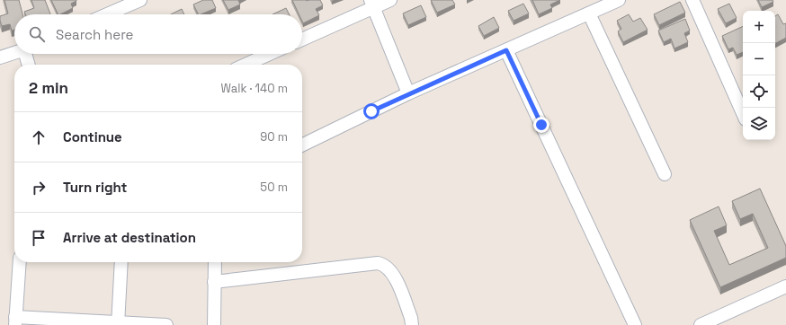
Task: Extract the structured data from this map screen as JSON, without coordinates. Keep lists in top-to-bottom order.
{
  "page": {
    "map_buttons": ["+", "−"],
    "search": "Search here",
    "heading": ["2 min", "Walk · 140 m"],
    "list": [
      ["Continue", "90 m"],
      ["Turn right", "50 m"],
      "Arrive at destination"
    ]
  }
}
